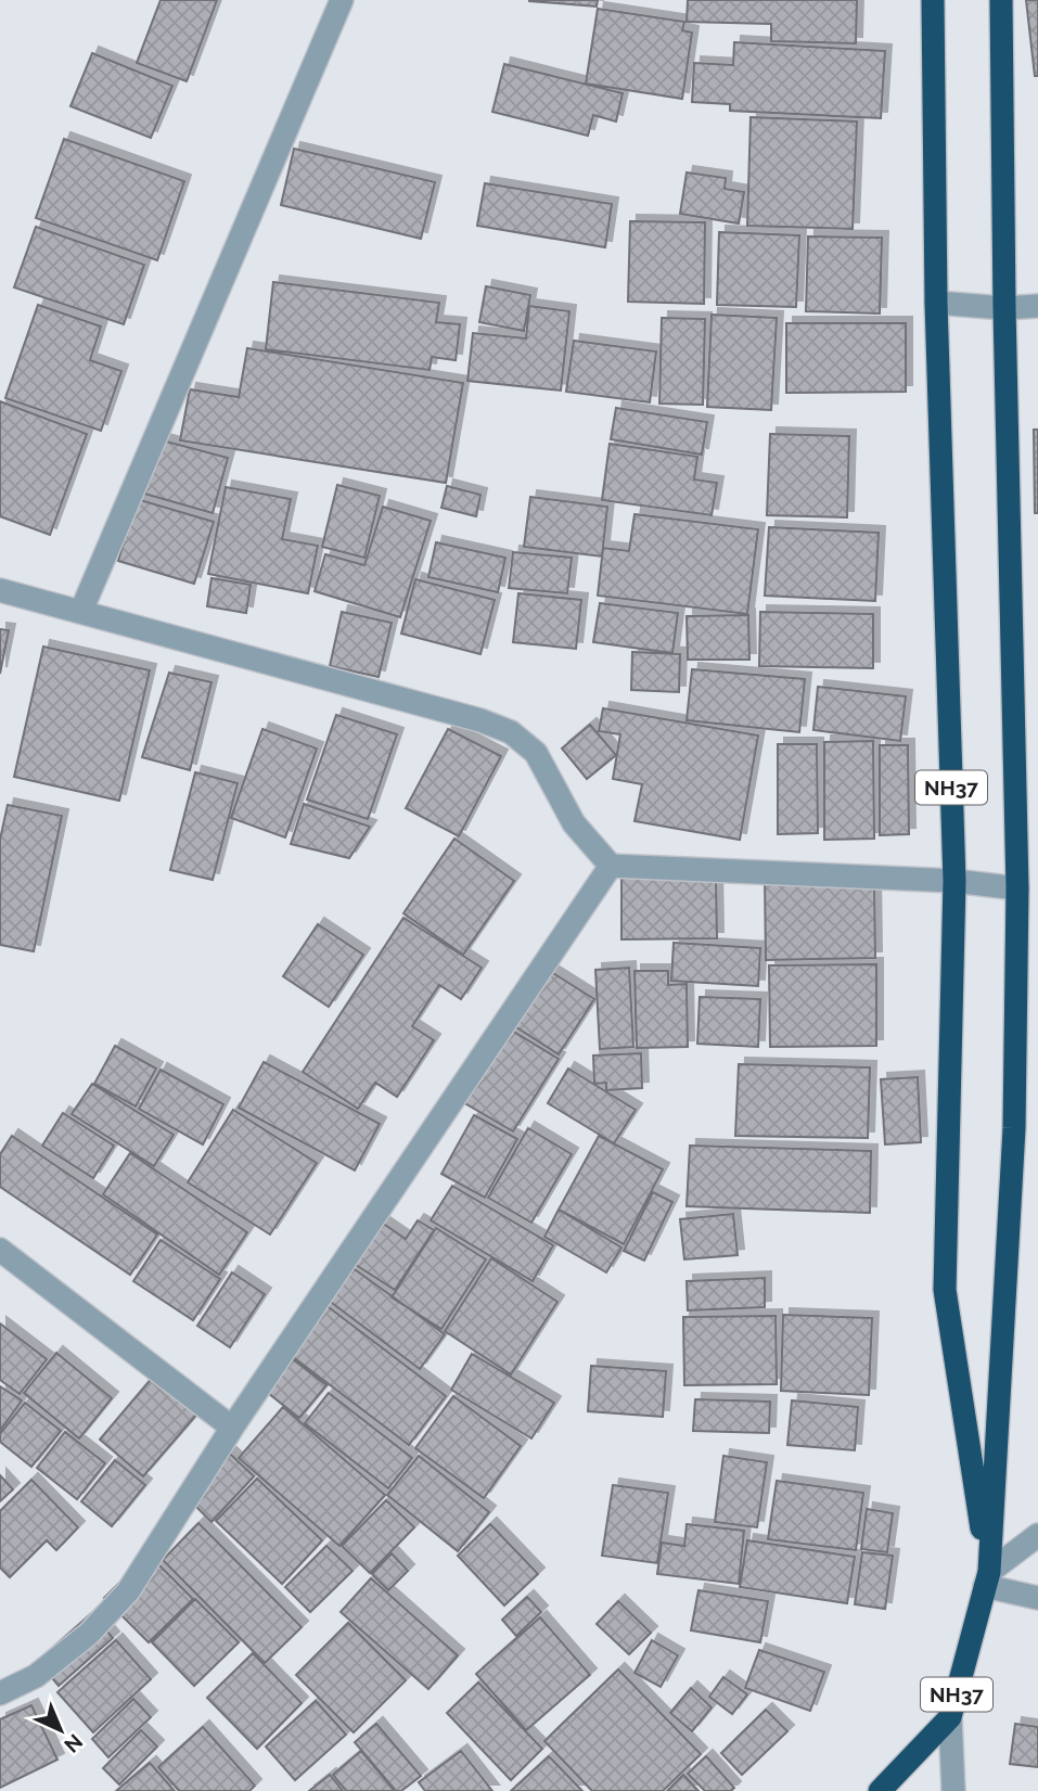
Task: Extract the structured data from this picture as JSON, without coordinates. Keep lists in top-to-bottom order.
{
  "streets": {
    "highway": ["NH37"]
  },
  "north": "bottom right"
}
